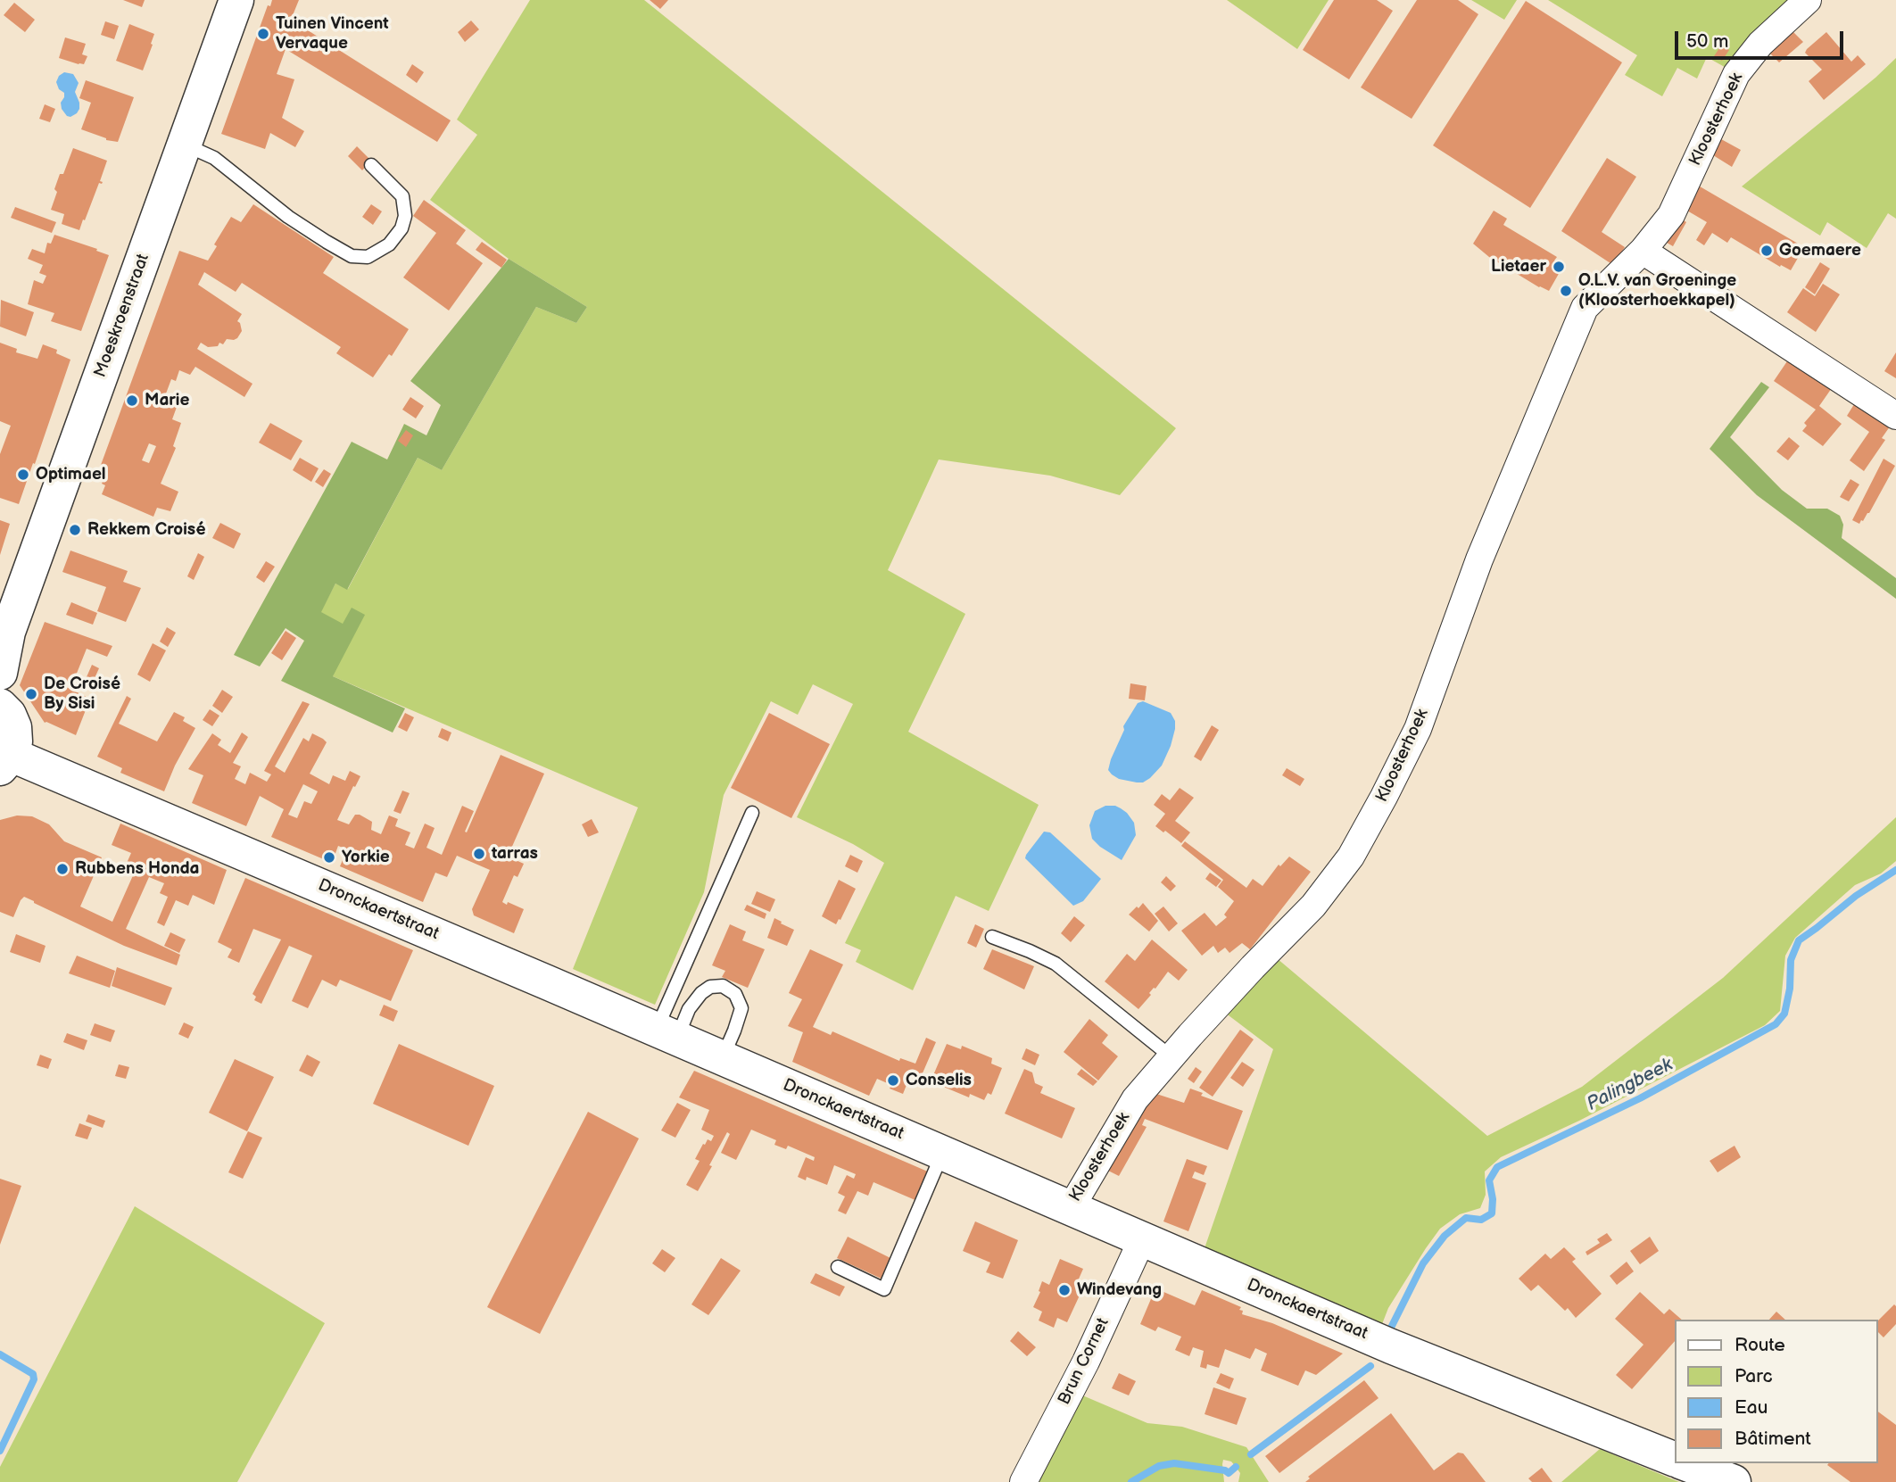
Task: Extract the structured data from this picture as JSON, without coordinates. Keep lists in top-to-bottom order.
{
  "streets": {
    "main road": ["Moeskroenstraat", "Dronckaertstraat"],
    "street": ["Kloosterhoek", "Brun Cornet"]
  },
  "crossings": [
    ["Kloosterhoek", "Dronckaertstraat"],
    ["Dronckaertstraat", "Brun Cornet"]
  ],
  "water": ["Palingbeek"],
  "places": [
    "Tuinen Vincent Vervaque",
    "Goemaere",
    "Lietaer",
    "O.L.V. van Groeninge (Kloosterhoekkapel)",
    "Marie",
    "Optimael",
    "Rekkem Croisé",
    "De Croisé By Sisi",
    "tarras",
    "Yorkie",
    "Rubbens Honda",
    "Conselis",
    "Windevang"
  ],
  "legend": [
    "Route",
    "Parc",
    "Eau",
    "Bâtiment"
  ],
  "scale_bar": "50 m"
}
